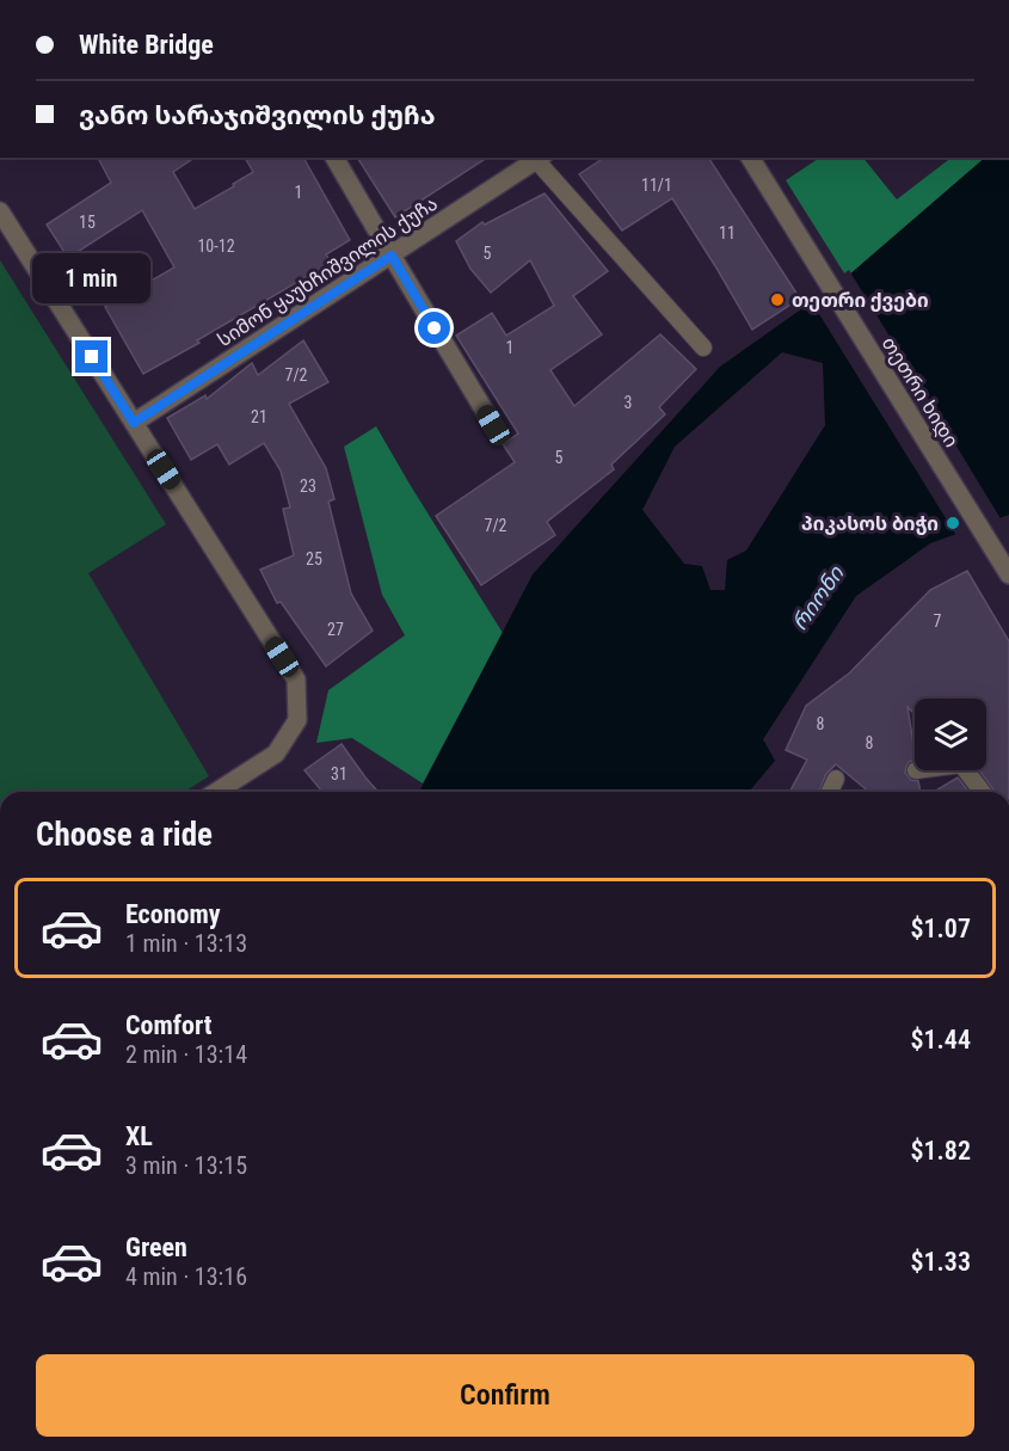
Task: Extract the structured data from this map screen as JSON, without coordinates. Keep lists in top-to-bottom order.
{
  "streets": {
    "street": ["სიმონ ყაუხჩიშვილის ქუჩა", "თეთრი ხიდი"]
  },
  "water": ["რიონი"],
  "places": ["თეთრი ქვები", "პიკასოს ბიჭი"],
  "house_numbers": [
    "11/1",
    "1",
    "15",
    "11",
    "10-12",
    "5",
    "1",
    "7/2",
    "3",
    "21",
    "5",
    "23",
    "7/2",
    "25",
    "7",
    "27",
    "8",
    "8",
    "31"
  ],
  "page": {
    "banner": ["White Bridge", "ვანო სარაჯიშვილის ქუჩა"],
    "bubble": "1 min",
    "heading": "Choose a ride",
    "list": [
      {
        "name": "Economy",
        "note": "1 min · 13:13",
        "value": "$1.07"
      },
      {
        "name": "Comfort",
        "note": "2 min · 13:14",
        "value": "$1.44"
      },
      {
        "name": "XL",
        "note": "3 min · 13:15",
        "value": "$1.82"
      },
      {
        "name": "Green",
        "note": "4 min · 13:16",
        "value": "$1.33"
      }
    ],
    "buttons": "Confirm"
  }
}
